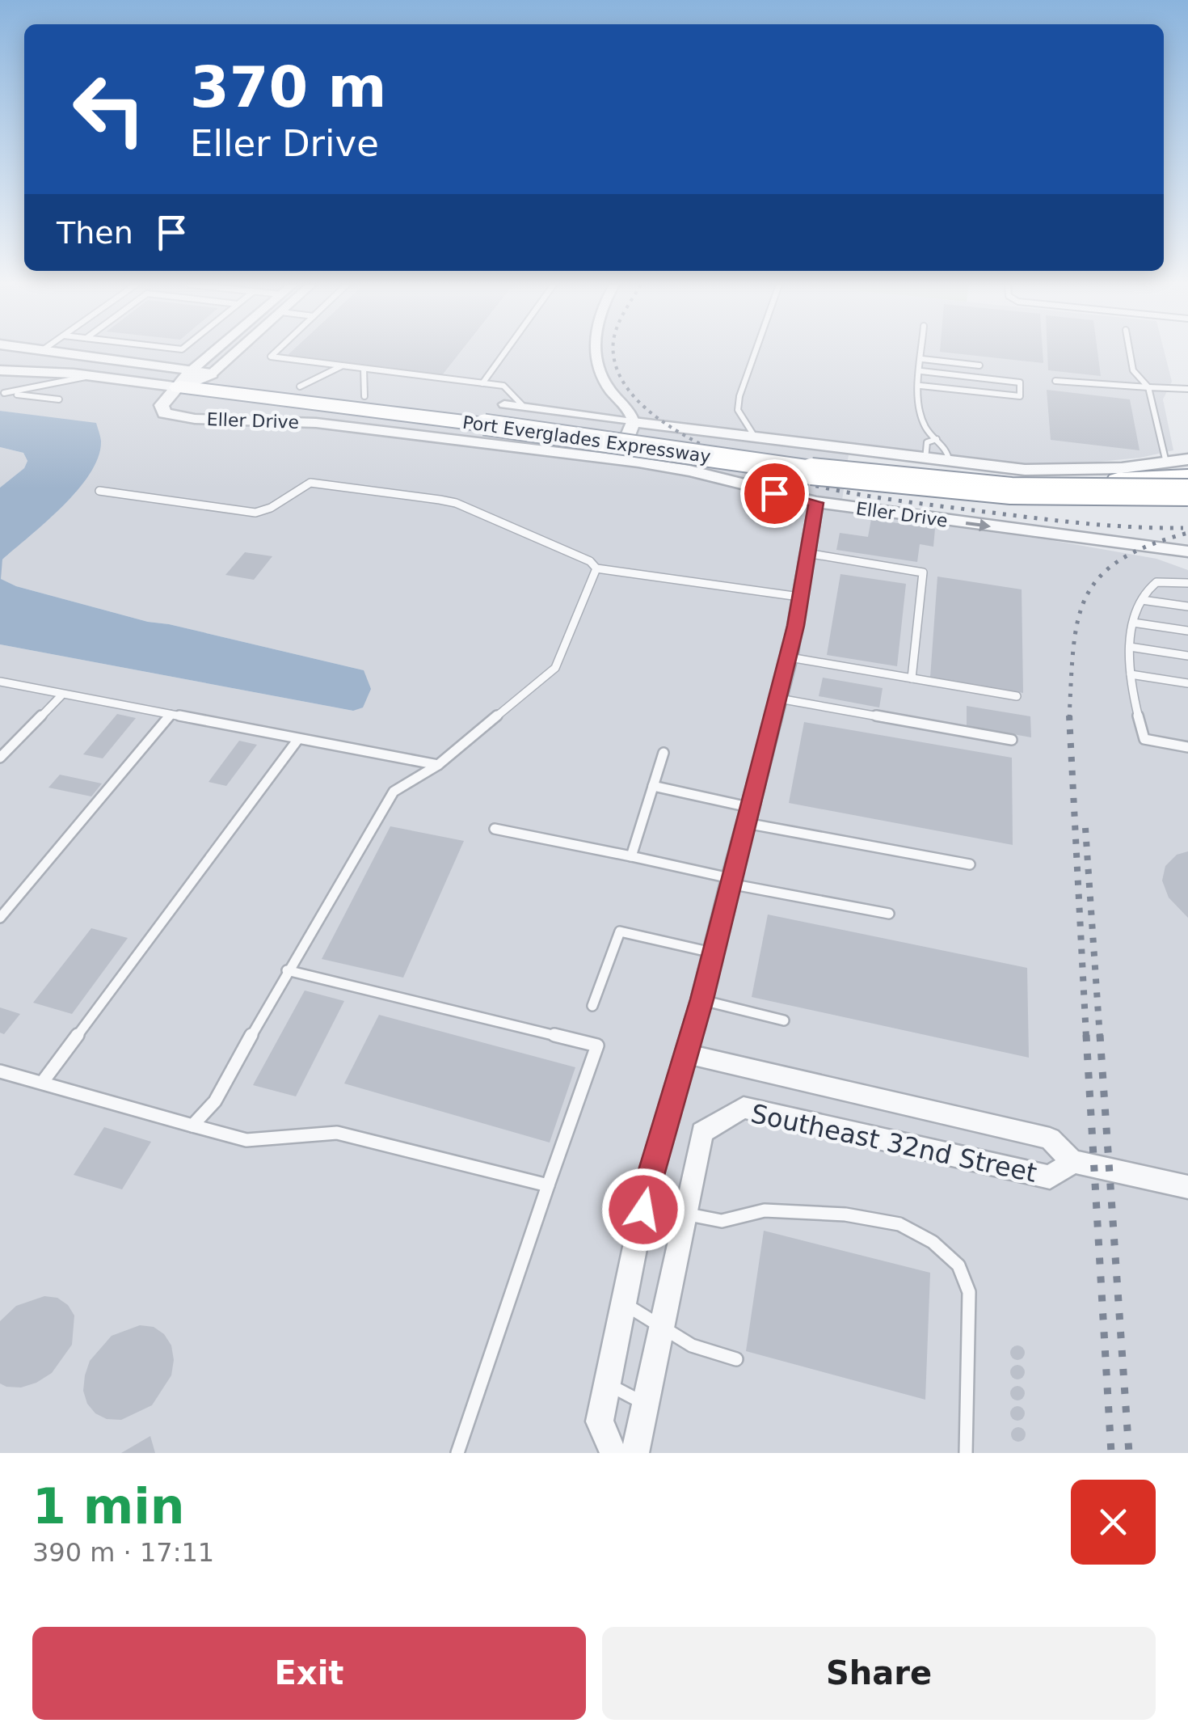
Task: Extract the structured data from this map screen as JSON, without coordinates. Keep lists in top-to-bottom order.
{
  "streets": {
    "highway": ["Port Everglades Expressway"],
    "street": ["Eller Drive", "Southeast 32nd Street"]
  },
  "crossings": [
    ["Eller Drive", "Port Everglades Expressway"]
  ],
  "page": {
    "turn": ["370 m", "Eller Drive"],
    "then": "Then",
    "heading": ["1 min", "390 m · 17:11"],
    "buttons": ["Exit", "Share"]
  }
}
